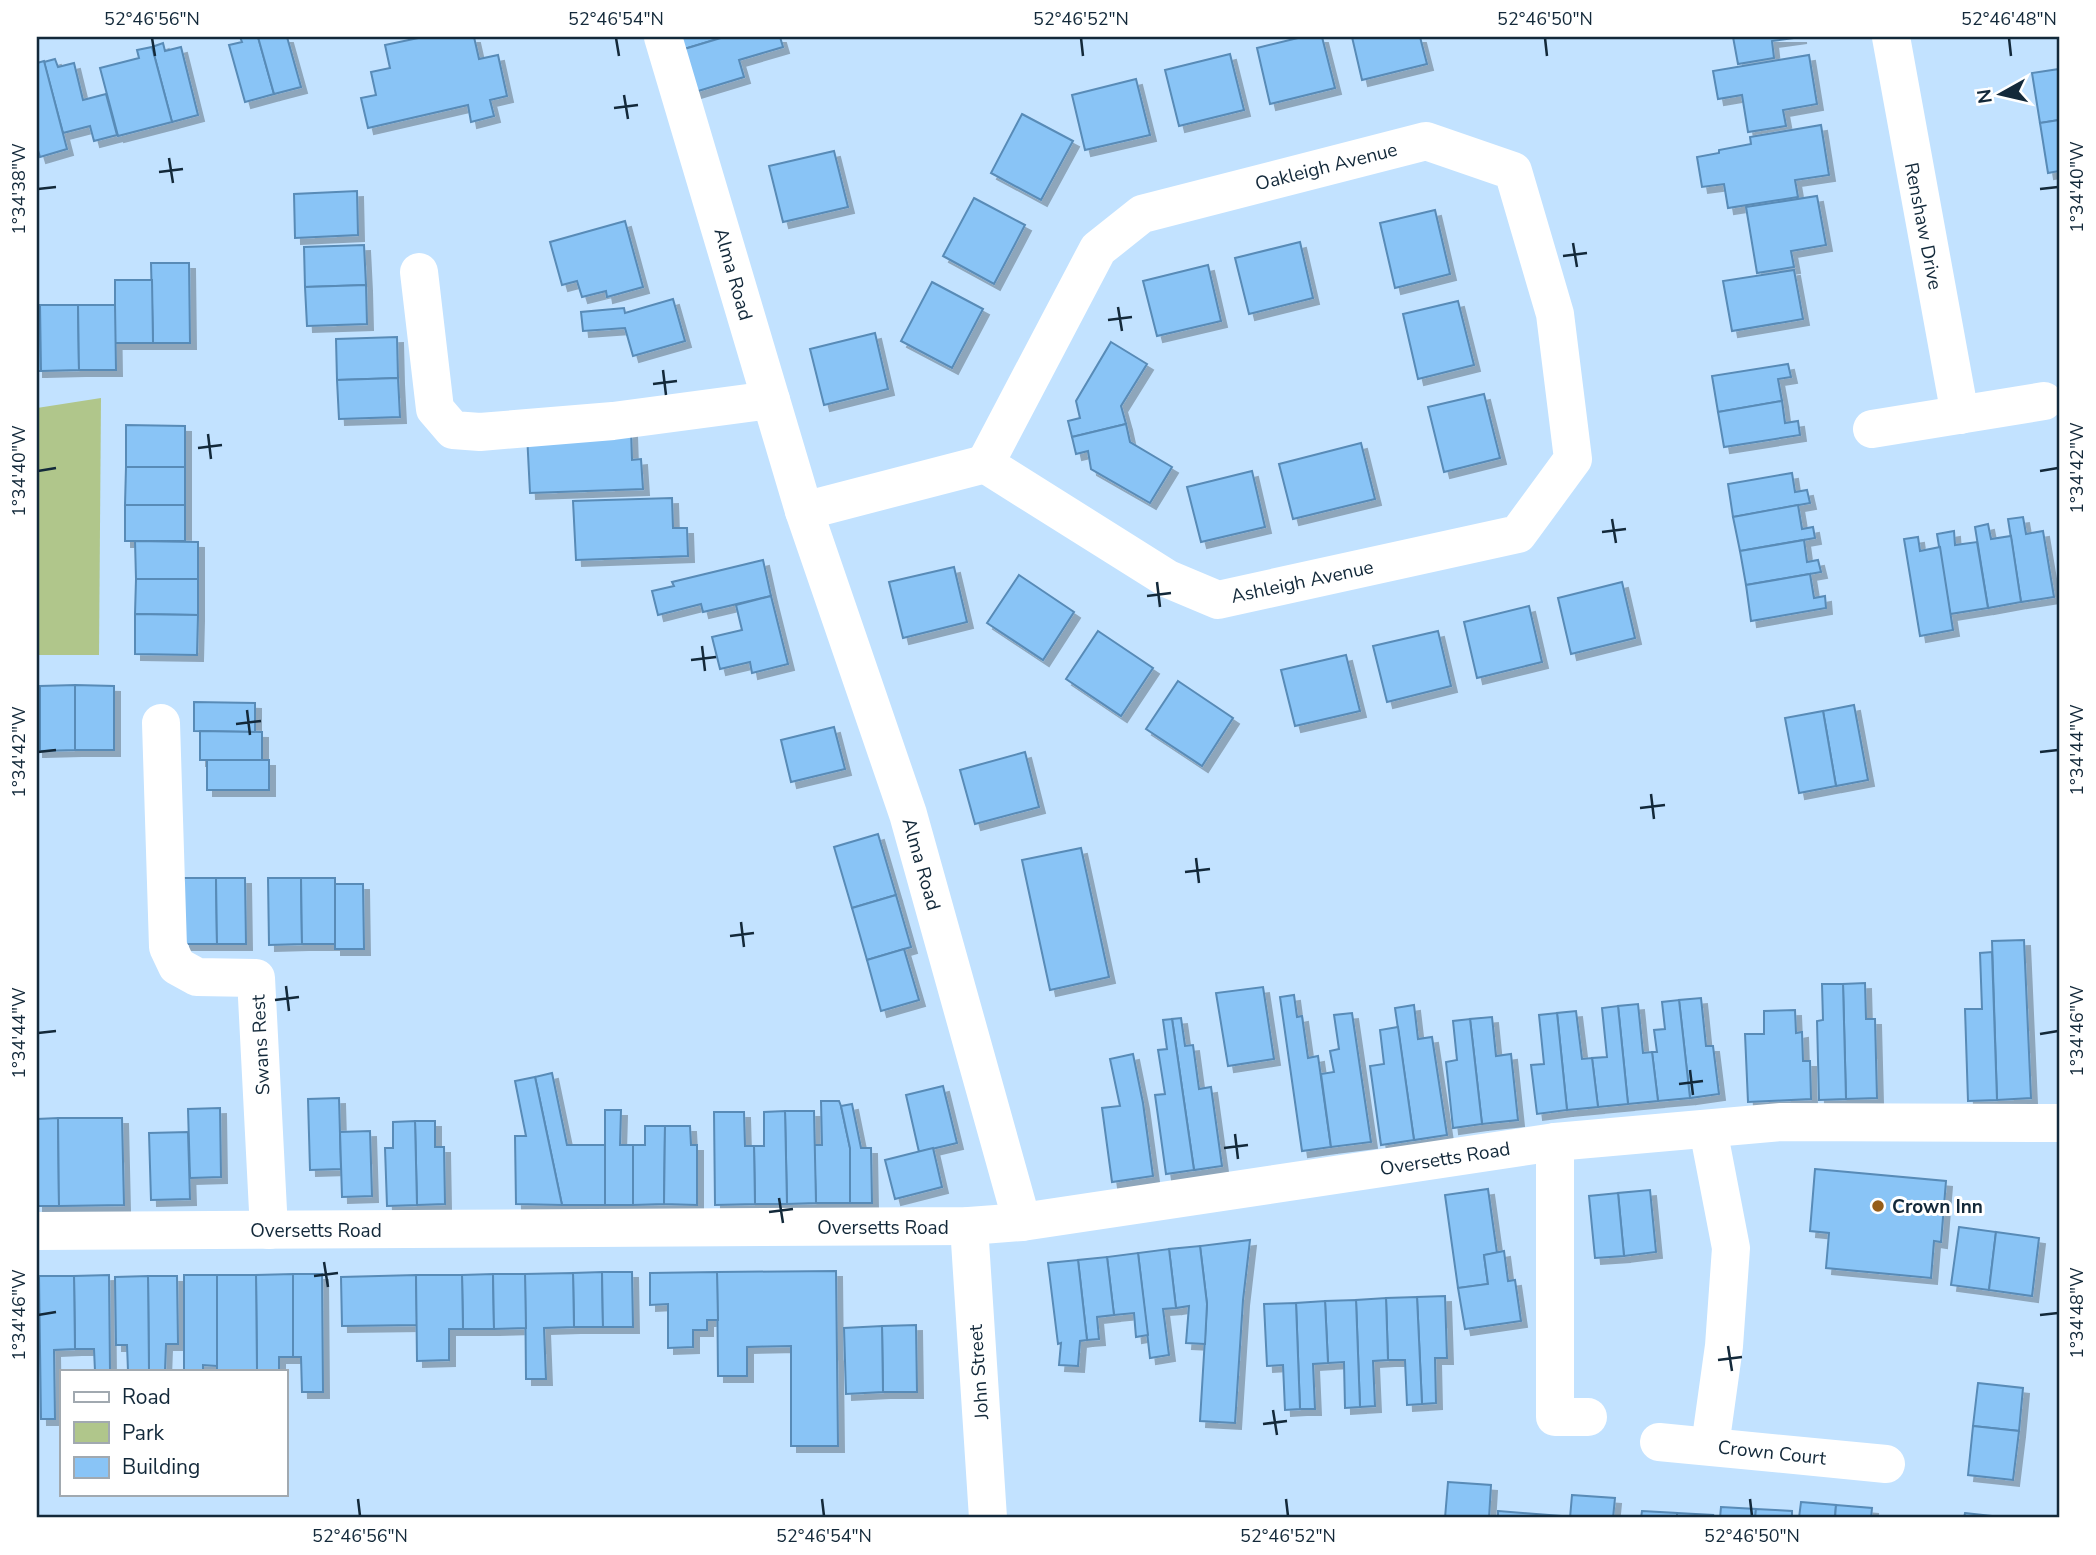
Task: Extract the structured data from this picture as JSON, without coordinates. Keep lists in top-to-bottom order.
{
  "streets": {
    "street": [
      "Oakleigh Avenue",
      "Renshaw Drive",
      "Alma Road",
      "Ashleigh Avenue",
      "Swans Rest",
      "Oversetts Road",
      "John Street",
      "Crown Court"
    ]
  },
  "crossings": [
    ["Oakleigh Avenue", "Ashleigh Avenue"],
    ["Alma Road", "Oversetts Road"],
    ["Swans Rest", "Oversetts Road"],
    ["Oversetts Road", "John Street"]
  ],
  "places": ["Crown Inn"],
  "legend": ["Road", "Park", "Building"],
  "north": "left",
  "coordinates": [
    "52°46'56\"N",
    "52°46'54\"N",
    "52°46'52\"N",
    "52°46'50\"N",
    "52°46'48\"N",
    "1°34'40\"W",
    "1°34'38\"W",
    "1°34'42\"W",
    "1°34'44\"W",
    "1°34'46\"W",
    "1°34'48\"W"
  ]
}
